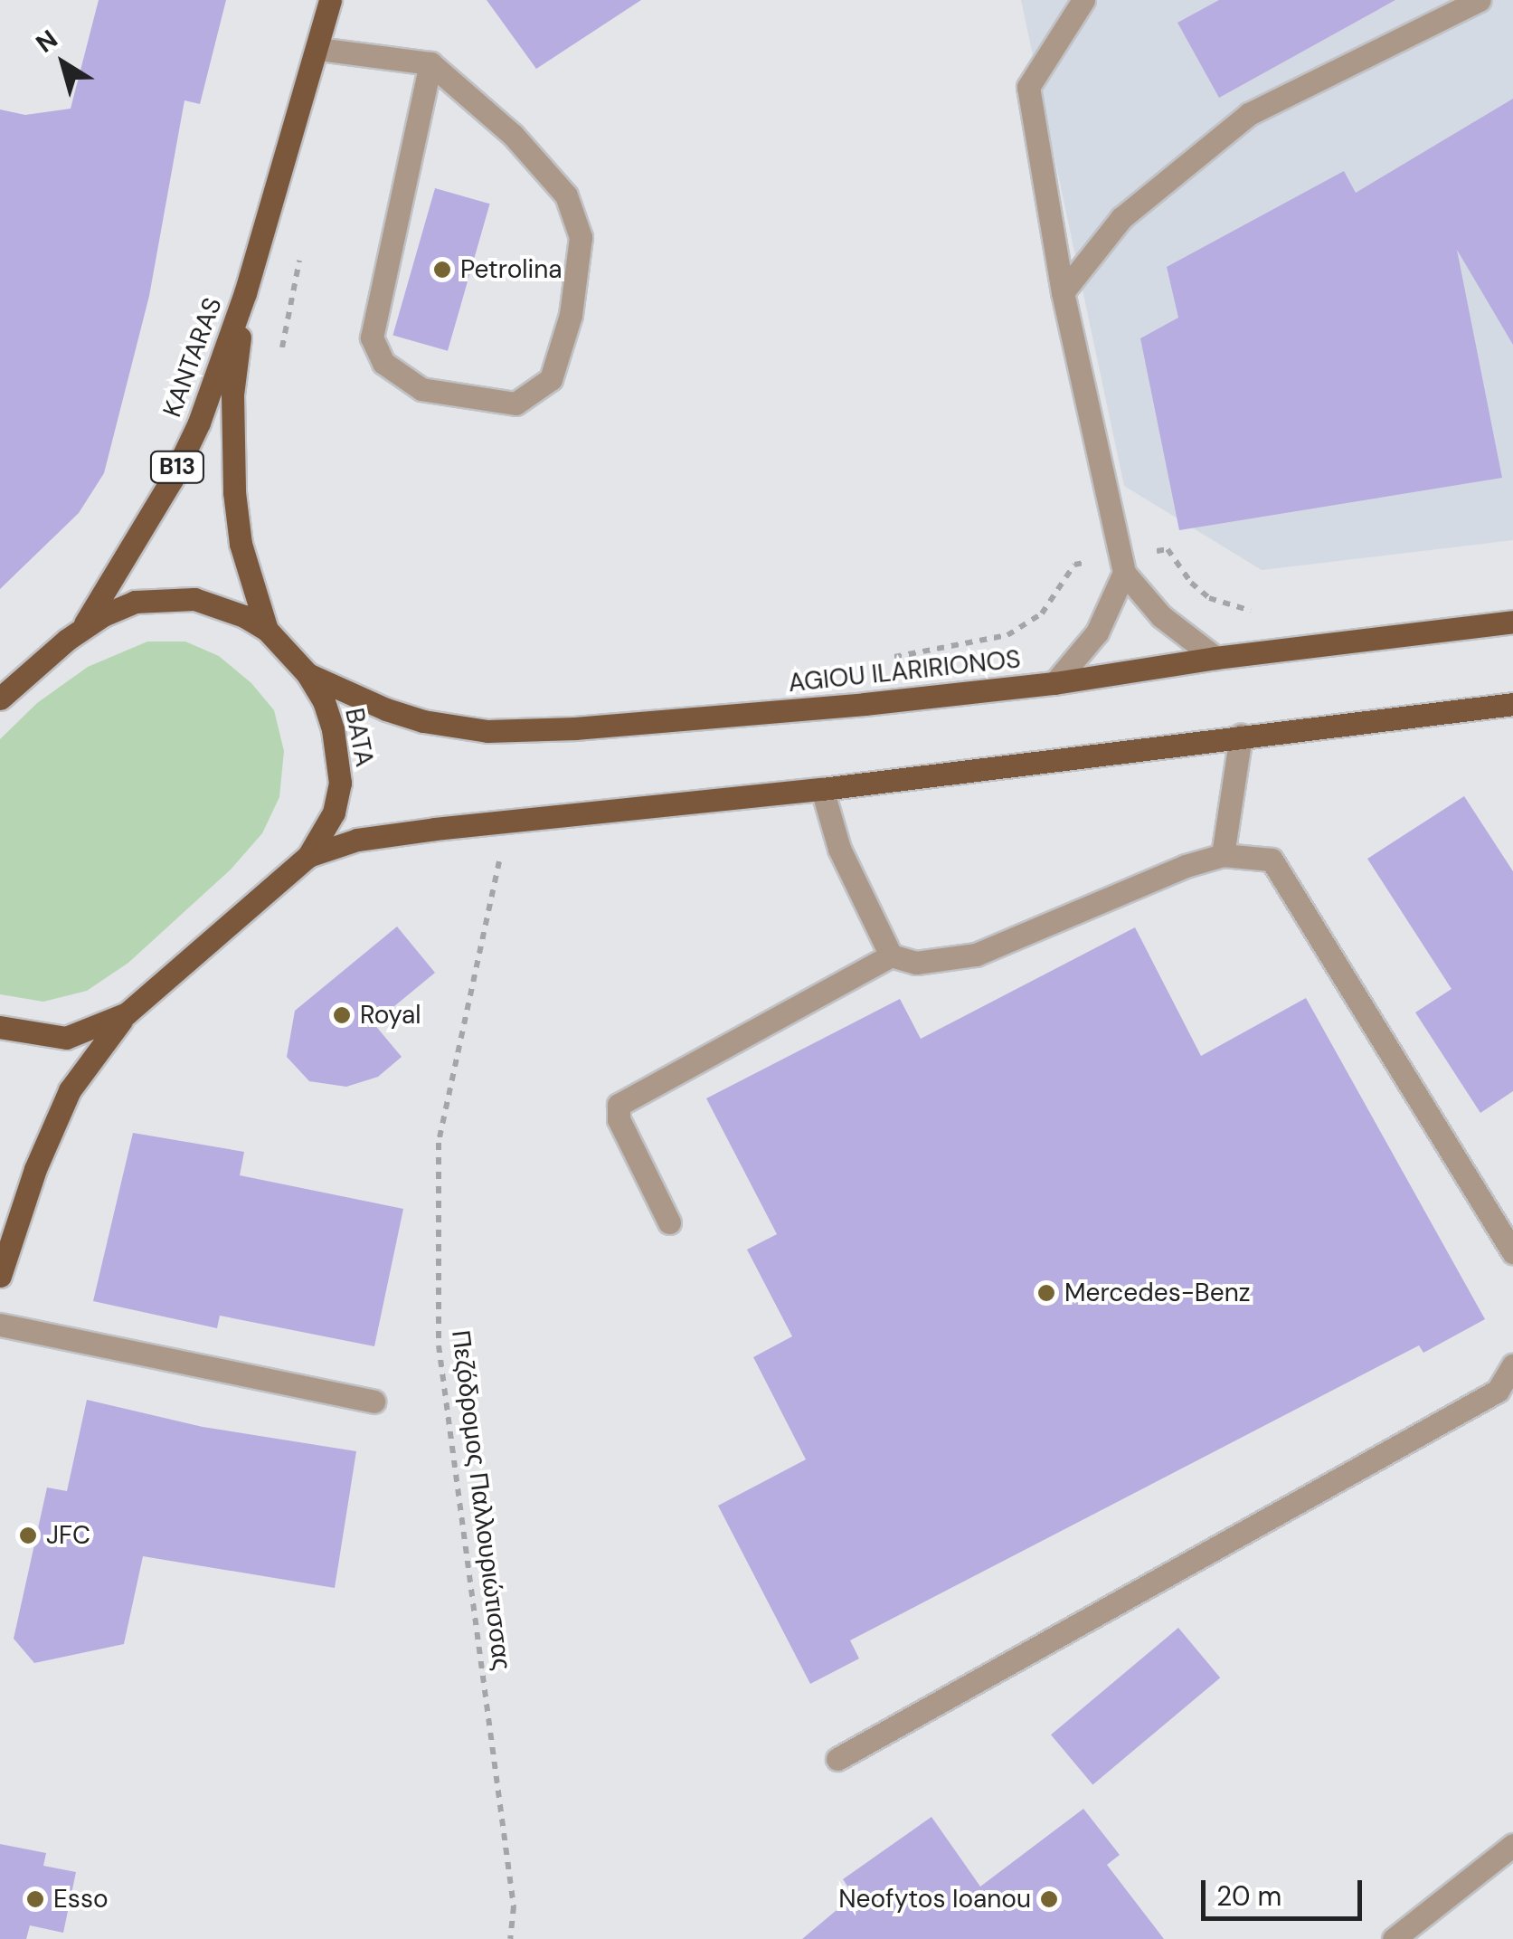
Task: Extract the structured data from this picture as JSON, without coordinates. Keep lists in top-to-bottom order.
{
  "streets": {
    "main road": [
      "KANTARAS",
      "B13",
      "AGIOU ILARIRIONOS",
      "BATA"
    ],
    "path": ["Πεζόδρομος Παλλουριώτισσας"]
  },
  "crossings": [
    ["KANTARAS", "BATA"],
    ["B13", "BATA"],
    ["AGIOU ILARIRIONOS", "BATA"]
  ],
  "places": [
    "Petrolina",
    "Royal",
    "Mercedes-Benz",
    "JFC",
    "Esso",
    "Neofytos Ioanou"
  ],
  "scale_bar": "20 m",
  "north": "top left"
}
